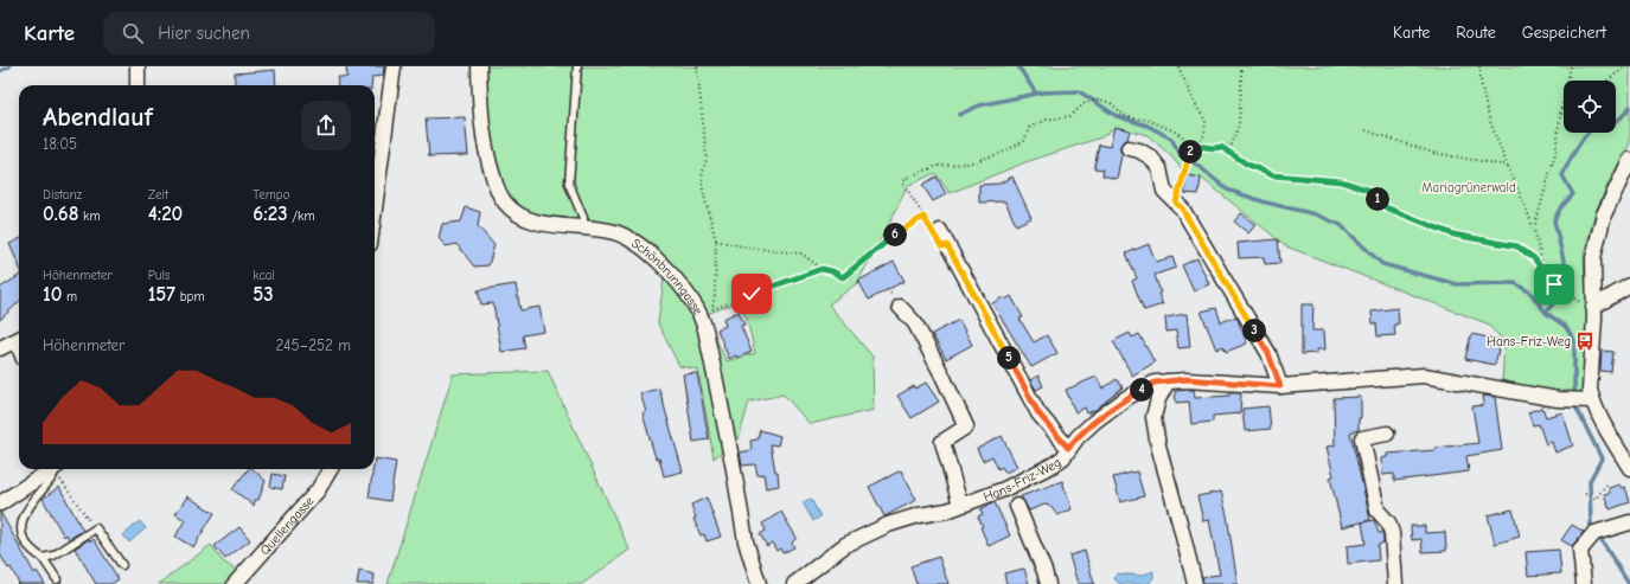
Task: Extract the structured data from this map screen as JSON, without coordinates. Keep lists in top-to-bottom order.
{
  "streets": {
    "street": ["Schönbrunngasse", "Hans-Friz-Weg", "Quellengasse"]
  },
  "parks": ["Mariagrünerwald"],
  "places": {
    "bus stop": ["Hans-Friz-Weg"]
  },
  "page": {
    "header": "Karte",
    "search": "Hier suchen",
    "nav": ["Karte", "Route", "Gespeichert"],
    "heading": ["Abendlauf", "18:05"],
    "pins": [
      "2",
      "1",
      "6",
      "3",
      "5",
      "4"
    ],
    "stats": [
      ["Distanz", "0.68 km"],
      ["Zeit", "4:20"],
      ["Tempo", "6:23 /km"],
      ["Höhenmeter", "10 m"],
      ["Puls", "157 bpm"],
      ["kcal", "53"]
    ],
    "chart": ["Höhenmeter", "245–252 m"]
  }
}
